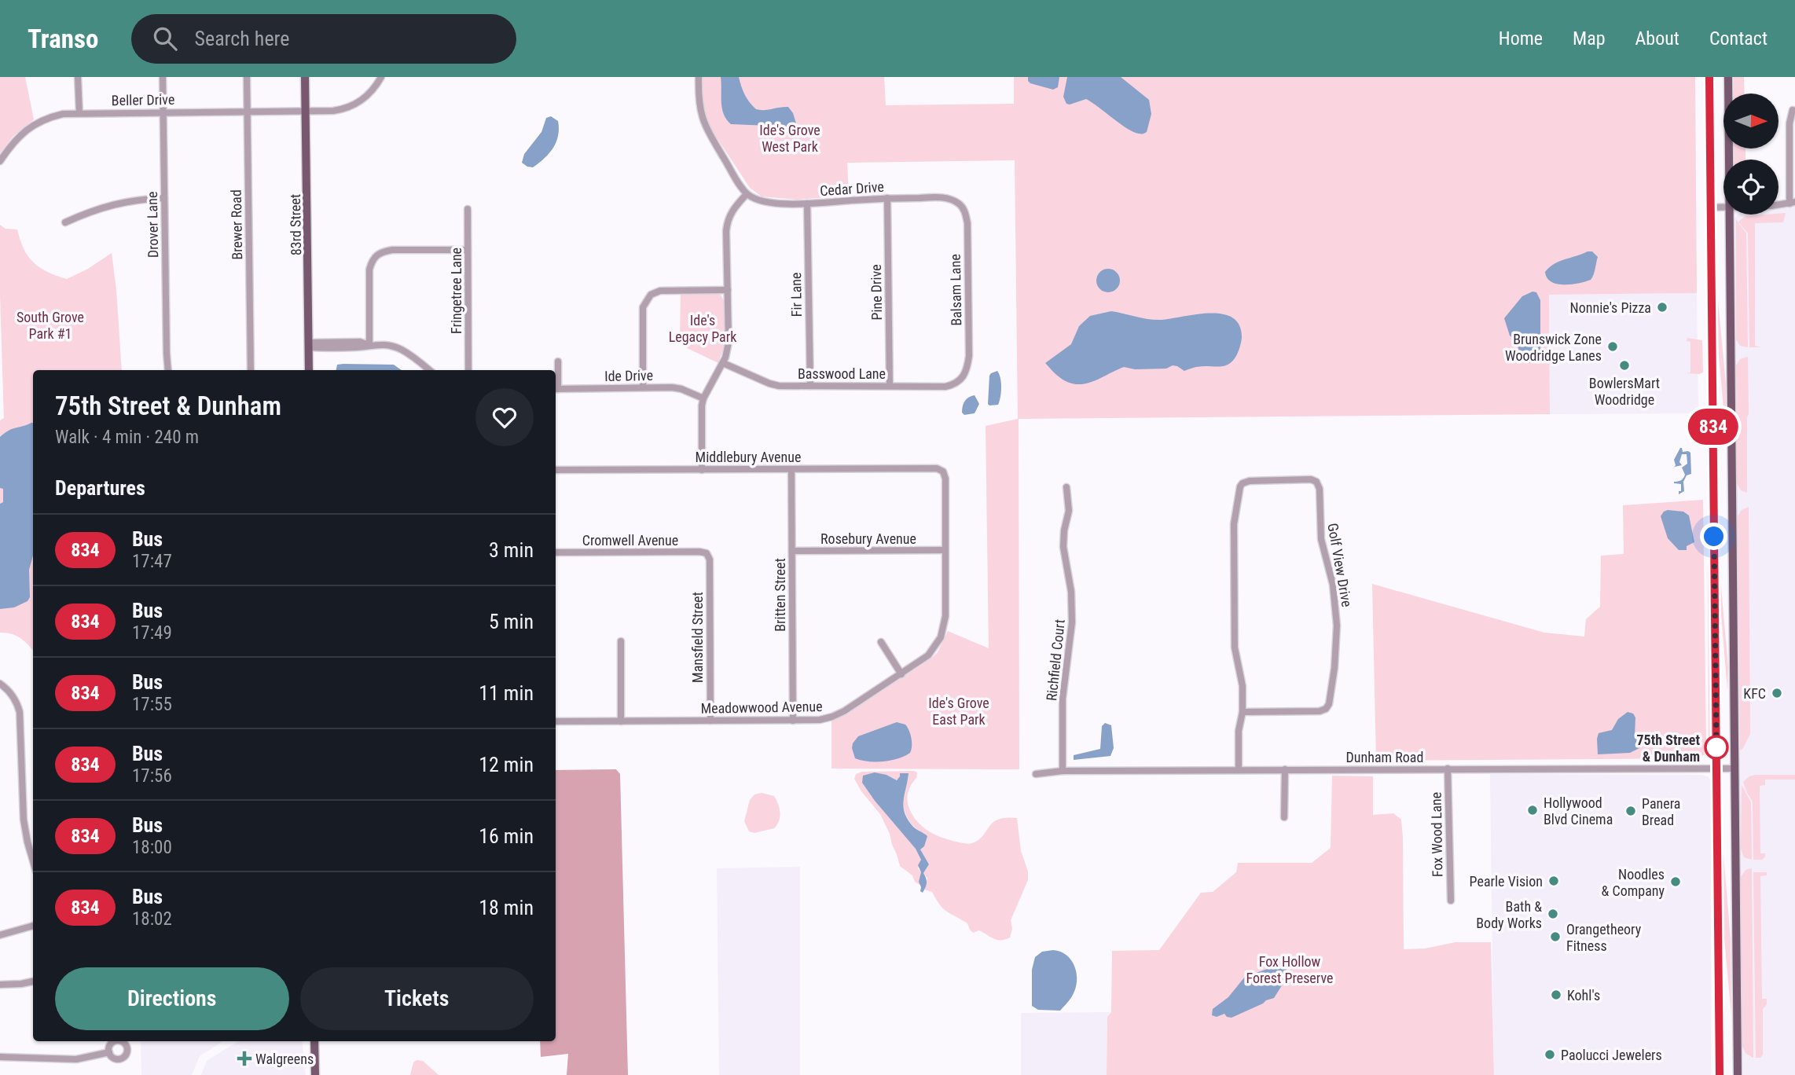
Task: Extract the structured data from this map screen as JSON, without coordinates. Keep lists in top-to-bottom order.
{
  "streets": {
    "main road": ["83rd Street"],
    "street": [
      "Beller Drive",
      "Cedar Drive",
      "Drover Lane",
      "Brewer Road",
      "Balsam Lane",
      "Fringetree Lane",
      "Pine Drive",
      "Fir Lane",
      "Basswood Lane",
      "Ide Drive",
      "Middlebury Avenue",
      "Rosebury Avenue",
      "Cromwell Avenue",
      "Golf View Drive",
      "Britten Street",
      "Mansfield Street",
      "Richfield Court",
      "Meadowwood Avenue",
      "Dunham Road",
      "Fox Wood Lane"
    ]
  },
  "crossings": [
    ["Beller Drive", "Drover Lane"],
    ["Beller Drive", "Brewer Road"],
    ["Beller Drive", "83rd Street"],
    ["Cedar Drive", "Balsam Lane"],
    ["Cedar Drive", "Pine Drive"],
    ["Cedar Drive", "Fir Lane"],
    ["Balsam Lane", "Basswood Lane"],
    ["Pine Drive", "Basswood Lane"],
    ["Fir Lane", "Basswood Lane"],
    ["Middlebury Avenue", "Britten Street"],
    ["Middlebury Avenue", "Meadowwood Avenue"],
    ["Rosebury Avenue", "Britten Street"],
    ["Rosebury Avenue", "Meadowwood Avenue"],
    ["Cromwell Avenue", "Mansfield Street"],
    ["Golf View Drive", "Dunham Road"],
    ["Britten Street", "Meadowwood Avenue"],
    ["Mansfield Street", "Meadowwood Avenue"],
    ["Richfield Court", "Dunham Road"],
    ["Dunham Road", "Fox Wood Lane"]
  ],
  "parks": [
    "Ide's Grove West Park",
    "South Grove Park #1",
    "Ide's Legacy Park",
    "Ide's Grove East Park",
    "Fox Hollow Forest Preserve"
  ],
  "places": {
    "other": [
      "Nonnie's Pizza",
      "Brunswick Zone Woodridge Lanes",
      "BowlersMart Woodridge",
      "KFC",
      "75th Street & Dunham",
      "Hollywood Blvd Cinema",
      "Panera Bread",
      "Pearle Vision",
      "Noodles & Company",
      "Bath & Body Works",
      "Orangetheory Fitness",
      "Kohl's",
      "Paolucci Jewelers"
    ],
    "health": ["Walgreens"]
  },
  "lines": ["bus line 834"],
  "north": "right",
  "page": {
    "header": "Transo",
    "search": "Search here",
    "nav": [
      "Home",
      "Map",
      "About",
      "Contact"
    ],
    "on_map": "834",
    "heading": [
      ["75th Street & Dunham", "Walk · 4 min · 240 m"],
      "Departures"
    ],
    "list": [
      {
        "mark": "834",
        "name": "Bus",
        "note": "17:47",
        "value": "3 min"
      },
      {
        "mark": "834",
        "name": "Bus",
        "note": "17:49",
        "value": "5 min"
      },
      {
        "mark": "834",
        "name": "Bus",
        "note": "17:55",
        "value": "11 min"
      },
      {
        "mark": "834",
        "name": "Bus",
        "note": "17:56",
        "value": "12 min"
      },
      {
        "mark": "834",
        "name": "Bus",
        "note": "18:00",
        "value": "16 min"
      },
      {
        "mark": "834",
        "name": "Bus",
        "note": "18:02",
        "value": "18 min"
      }
    ],
    "buttons": ["Directions", "Tickets"]
  }
}
